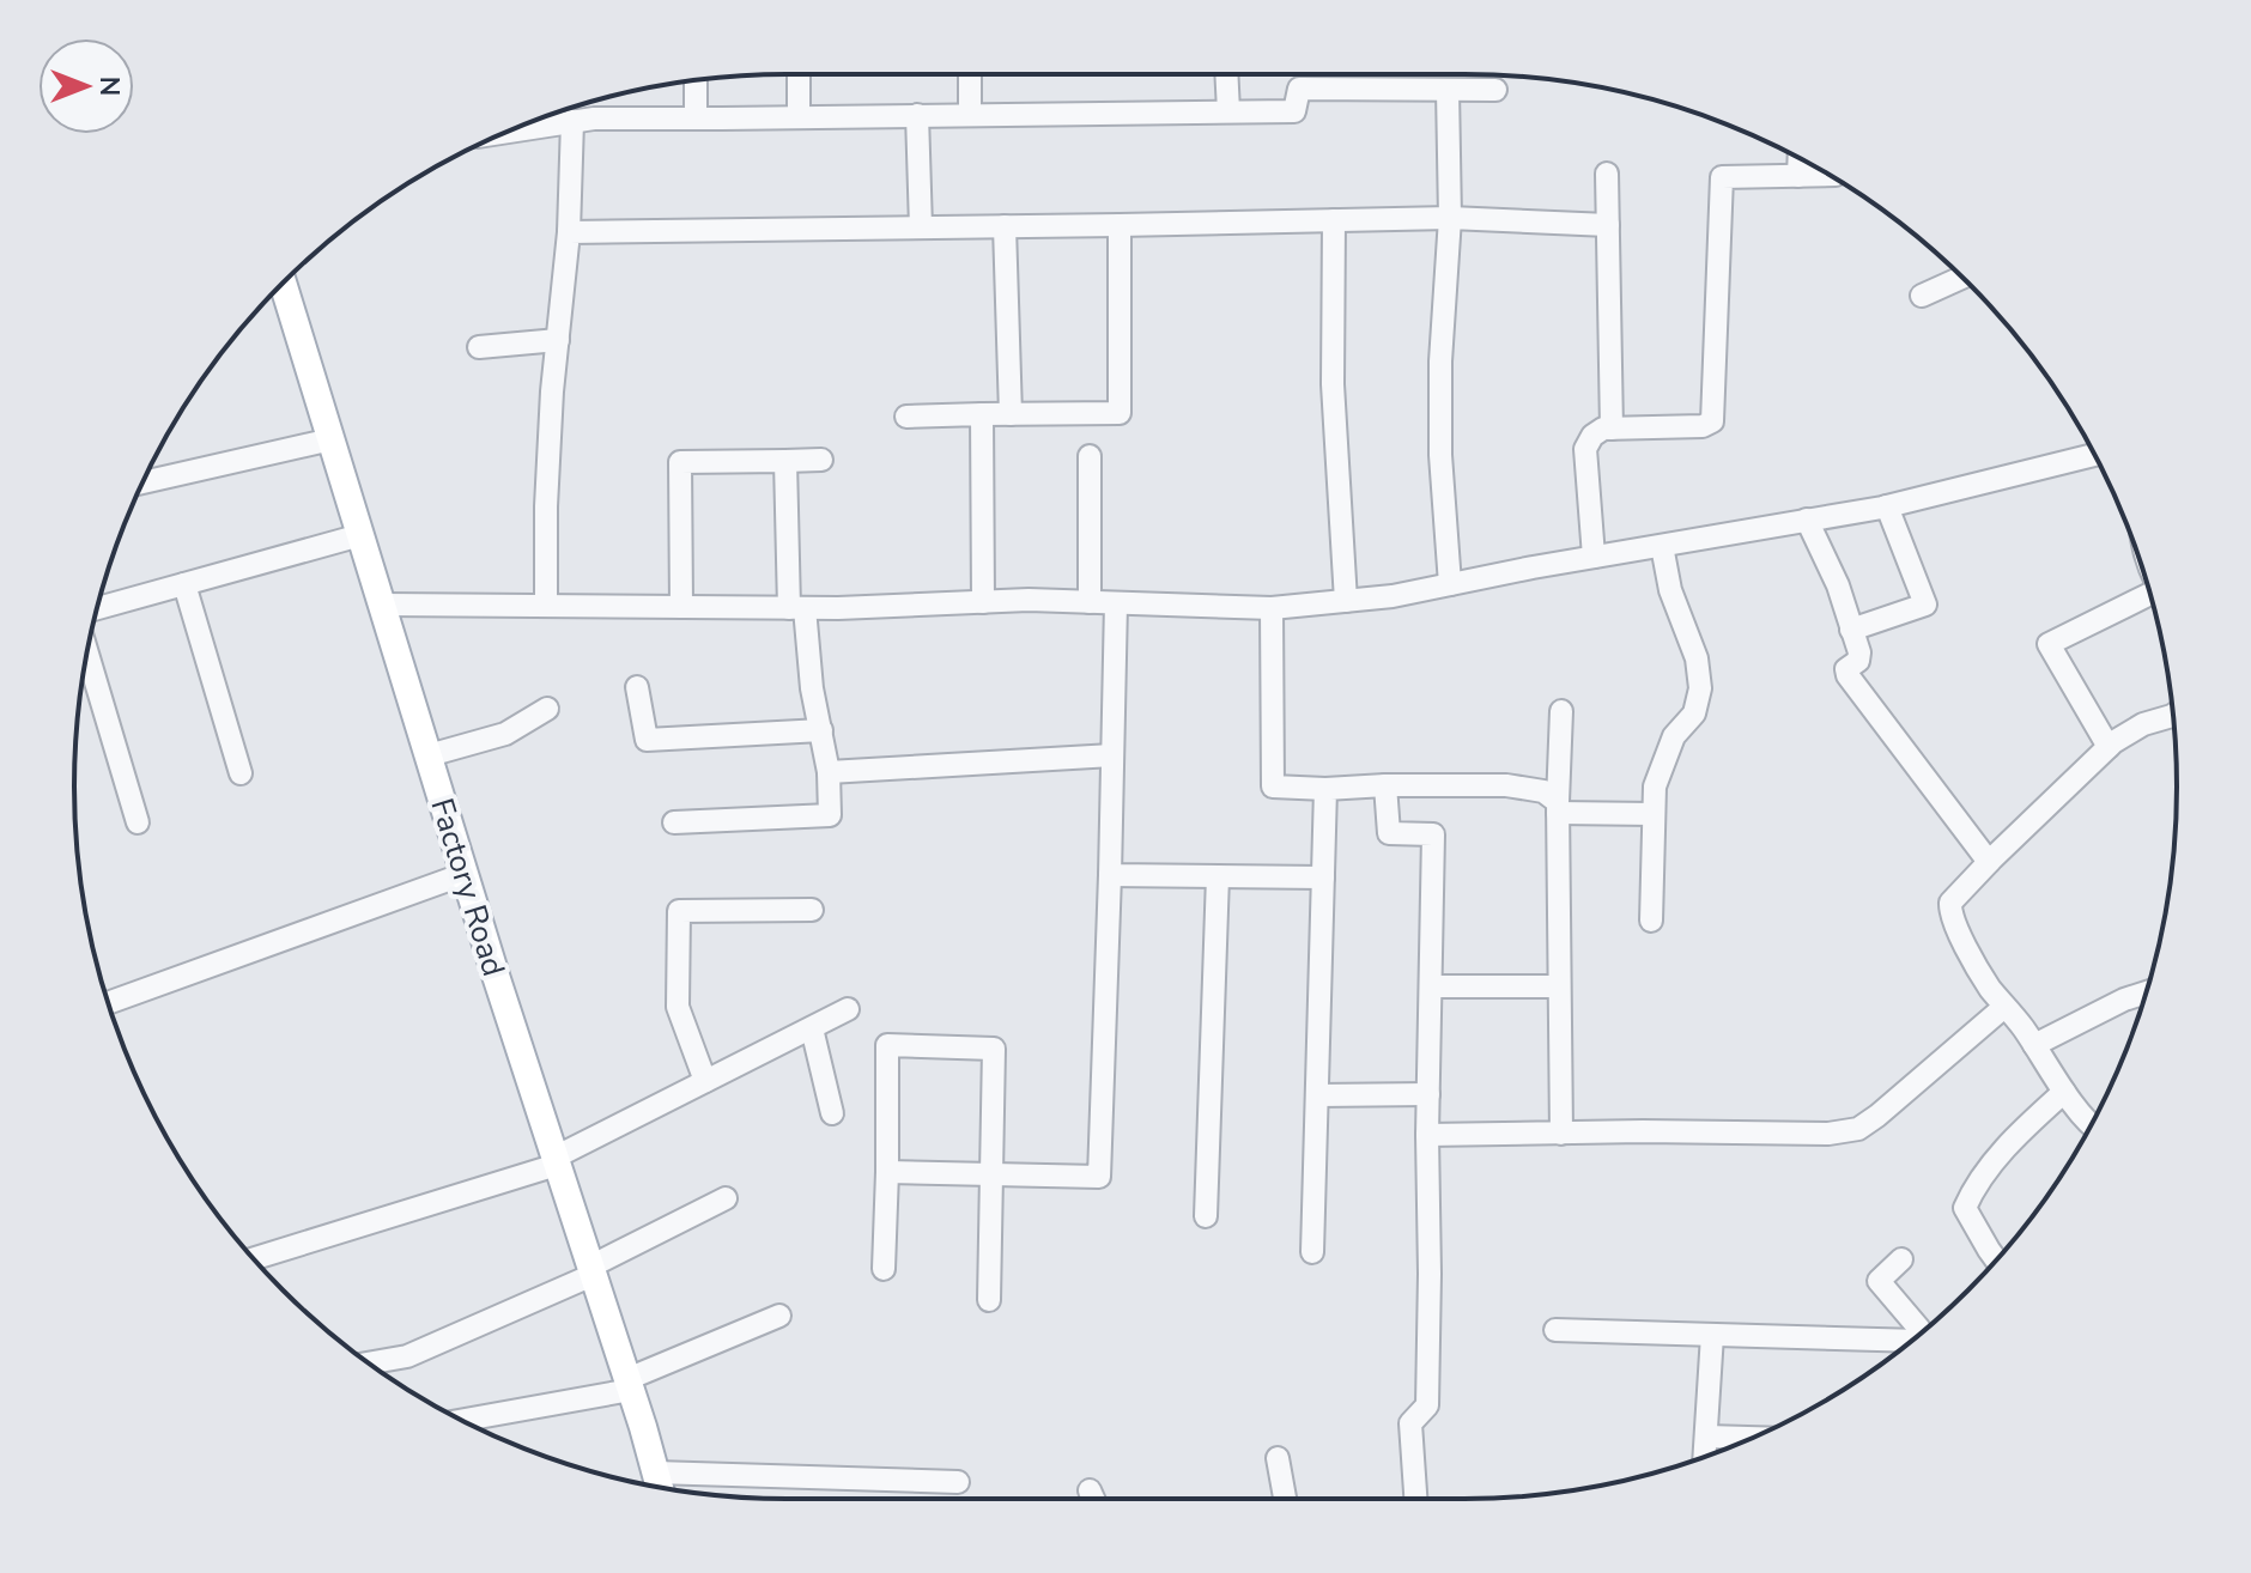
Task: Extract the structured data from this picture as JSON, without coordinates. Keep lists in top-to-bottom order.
{
  "streets": {
    "main road": ["Factory Road"]
  },
  "north": "right"
}
